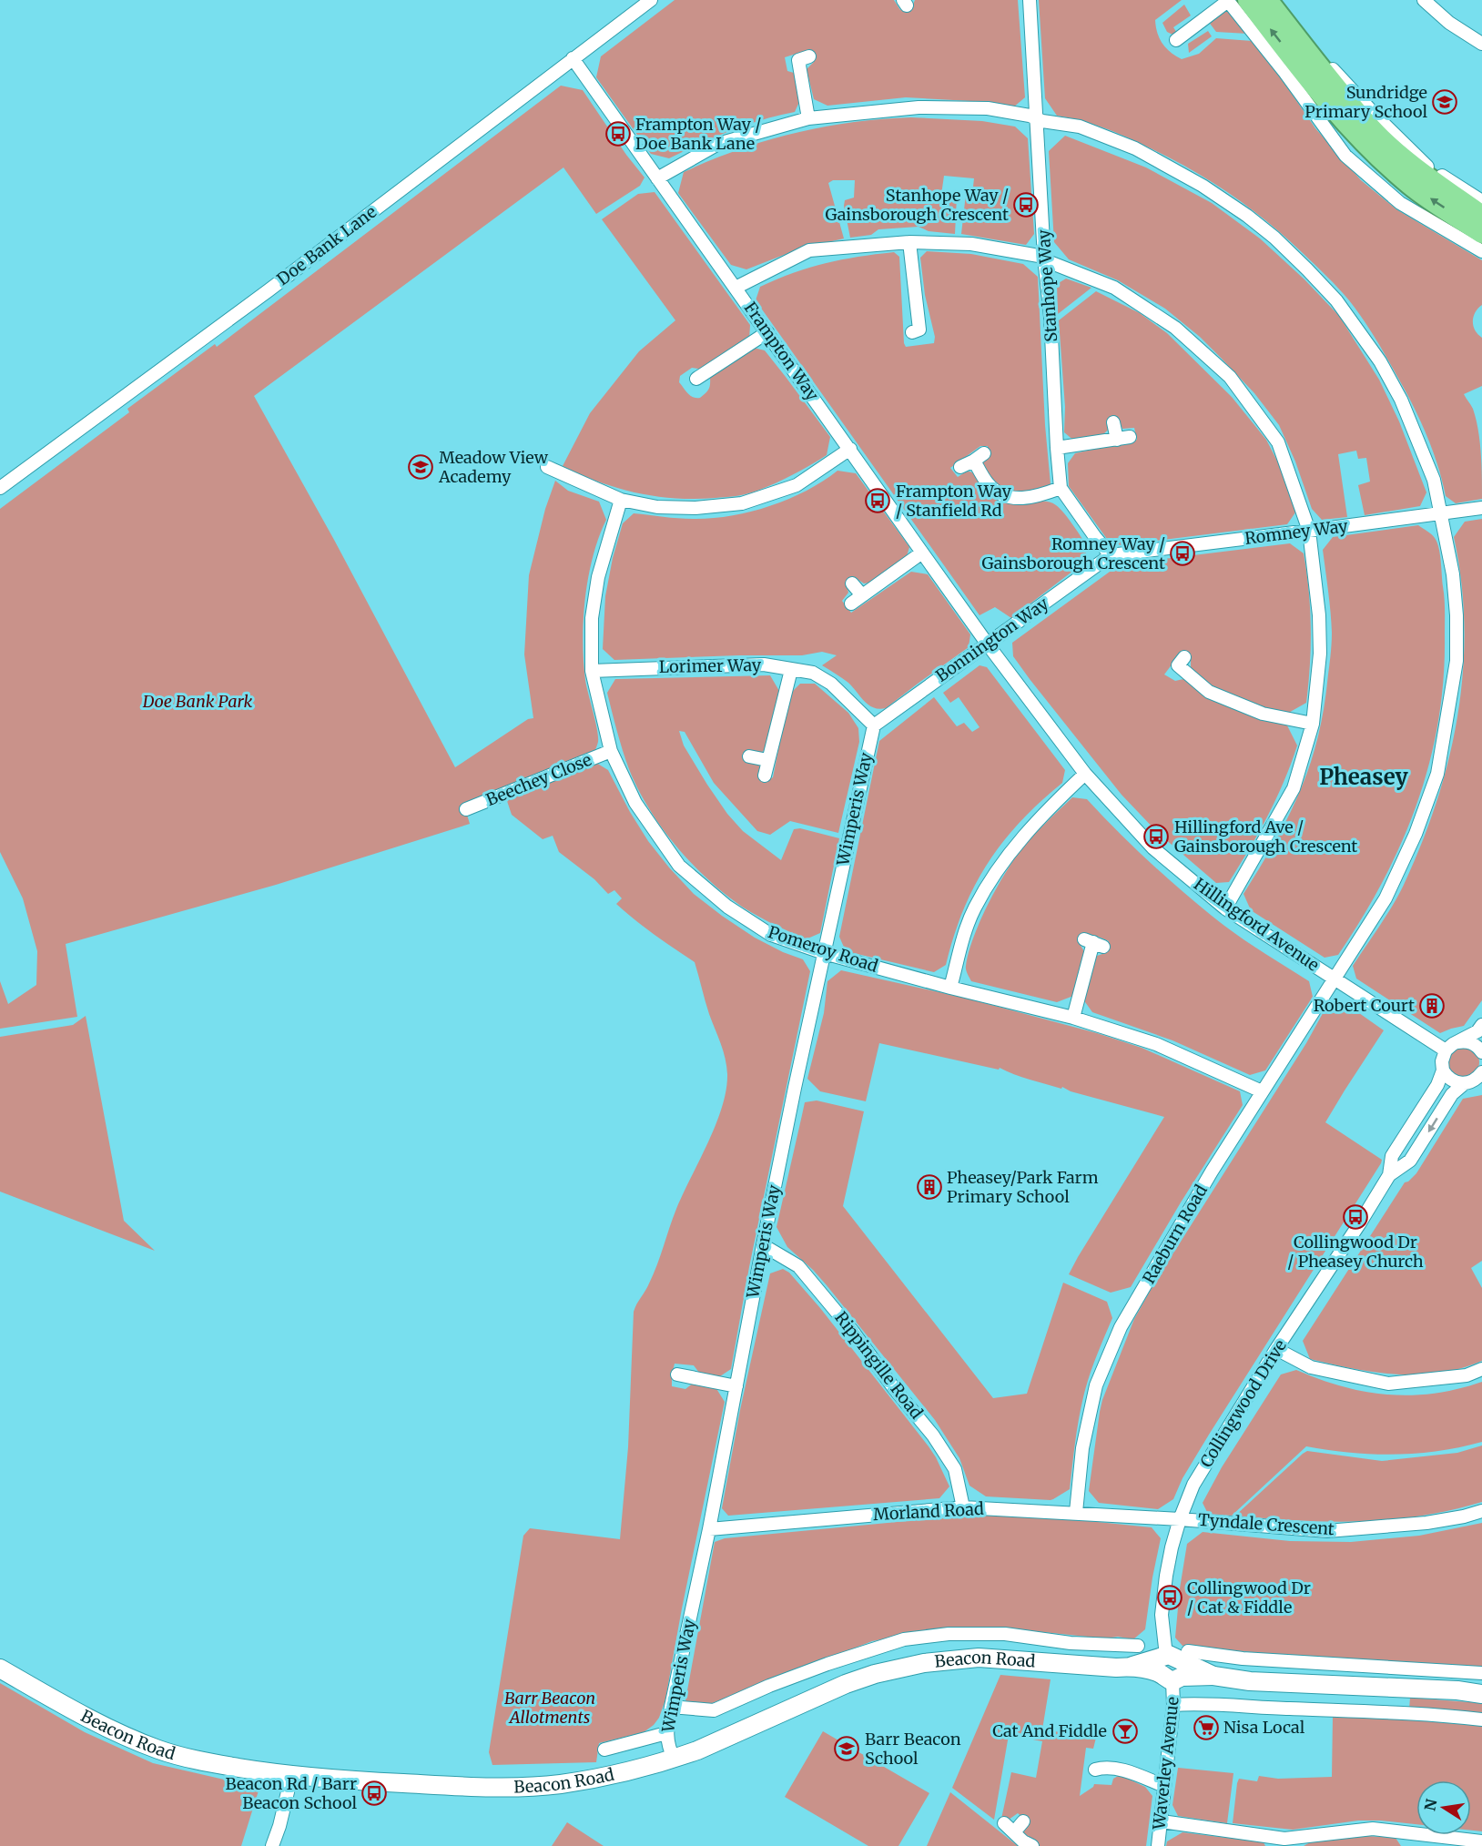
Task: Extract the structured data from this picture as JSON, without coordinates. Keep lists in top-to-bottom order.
{
  "streets": {
    "main road": ["Beacon Road"],
    "street": [
      "Doe Bank Lane",
      "Stanhope Way",
      "Frampton Way",
      "Romney Way",
      "Bonnington Way",
      "Lorimer Way",
      "Beechey Close",
      "Wimperis Way",
      "Hillingford Avenue",
      "Pomeroy Road",
      "Raeburn Road",
      "Rippingille Road",
      "Collingwood Drive",
      "Morland Road",
      "Tyndale Crescent",
      "Waverley Avenue"
    ]
  },
  "crossings": [
    ["Doe Bank Lane", "Frampton Way"],
    ["Stanhope Way", "Romney Way"],
    ["Stanhope Way", "Bonnington Way"],
    ["Stanhope Way", "Raeburn Road"],
    ["Frampton Way", "Bonnington Way"],
    ["Frampton Way", "Hillingford Avenue"],
    ["Frampton Way", "Raeburn Road"],
    ["Romney Way", "Bonnington Way"],
    ["Romney Way", "Raeburn Road"],
    ["Bonnington Way", "Lorimer Way"],
    ["Bonnington Way", "Wimperis Way"],
    ["Bonnington Way", "Hillingford Avenue"],
    ["Lorimer Way", "Wimperis Way"],
    ["Lorimer Way", "Pomeroy Road"],
    ["Beechey Close", "Pomeroy Road"],
    ["Wimperis Way", "Pomeroy Road"],
    ["Wimperis Way", "Rippingille Road"],
    ["Wimperis Way", "Morland Road"],
    ["Wimperis Way", "Beacon Road"],
    ["Hillingford Avenue", "Raeburn Road"],
    ["Hillingford Avenue", "Collingwood Drive"],
    ["Pomeroy Road", "Raeburn Road"],
    ["Raeburn Road", "Morland Road"],
    ["Rippingille Road", "Morland Road"],
    ["Collingwood Drive", "Morland Road"],
    ["Collingwood Drive", "Tyndale Crescent"],
    ["Collingwood Drive", "Beacon Road"],
    ["Collingwood Drive", "Waverley Avenue"],
    ["Morland Road", "Tyndale Crescent"],
    ["Beacon Road", "Waverley Avenue"]
  ],
  "districts": ["Pheasey"],
  "parks": ["Doe Bank Park", "Barr Beacon Allotments"],
  "places": {
    "school or university": ["Sundridge Primary School", "Meadow View Academy", "Barr Beacon School"],
    "bus stop": [
      "Frampton Way / Doe Bank Lane",
      "Stanhope Way / Gainsborough Crescent",
      "Frampton Way / Stanfield Rd",
      "Romney Way / Gainsborough Crescent",
      "Hillingford Ave / Gainsborough Crescent",
      "Collingwood Dr / Pheasey Church",
      "Collingwood Dr / Cat & Fiddle",
      "Beacon Rd / Barr Beacon School"
    ],
    "building": ["Robert Court", "Pheasey/Park Farm Primary School"],
    "supermarket": ["Nisa Local"],
    "bar": ["Cat And Fiddle"]
  },
  "north": "left"
}
